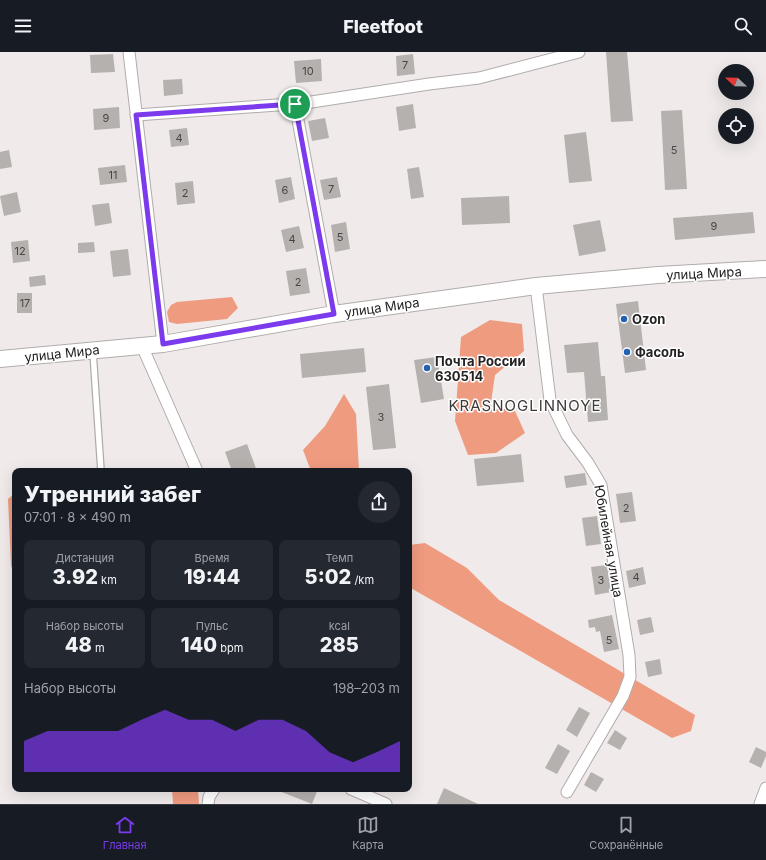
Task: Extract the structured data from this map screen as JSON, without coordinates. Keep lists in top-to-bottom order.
{
  "streets": {
    "street": ["улица Мира", "Юбилейная улица"]
  },
  "crossings": [
    ["улица Мира", "Юбилейная улица"]
  ],
  "districts": ["KRASNOGLINNOYE"],
  "places": ["Ozon", "Фасоль", "Почта России 630514"],
  "house_numbers": [
    "7",
    "10",
    "9",
    "4",
    "5",
    "11",
    "7",
    "6",
    "2",
    "9",
    "5",
    "4",
    "12",
    "2",
    "17",
    "3",
    "2",
    "4",
    "3",
    "5"
  ],
  "north": "left",
  "page": {
    "header": "Fleetfoot",
    "heading": ["Утренний забег", "07:01 · 8 × 490 m"],
    "stats": [
      ["Дистанция", "3.92 km"],
      ["Время", "19:44"],
      ["Темп", "5:02 /km"],
      ["Набор высоты", "48 m"],
      ["Пульс", "140 bpm"],
      ["kcal", "285"]
    ],
    "chart": ["Набор высоты", "198–203 m"],
    "tabs": ["Главная", "Карта", "Сохранённые"]
  }
}
